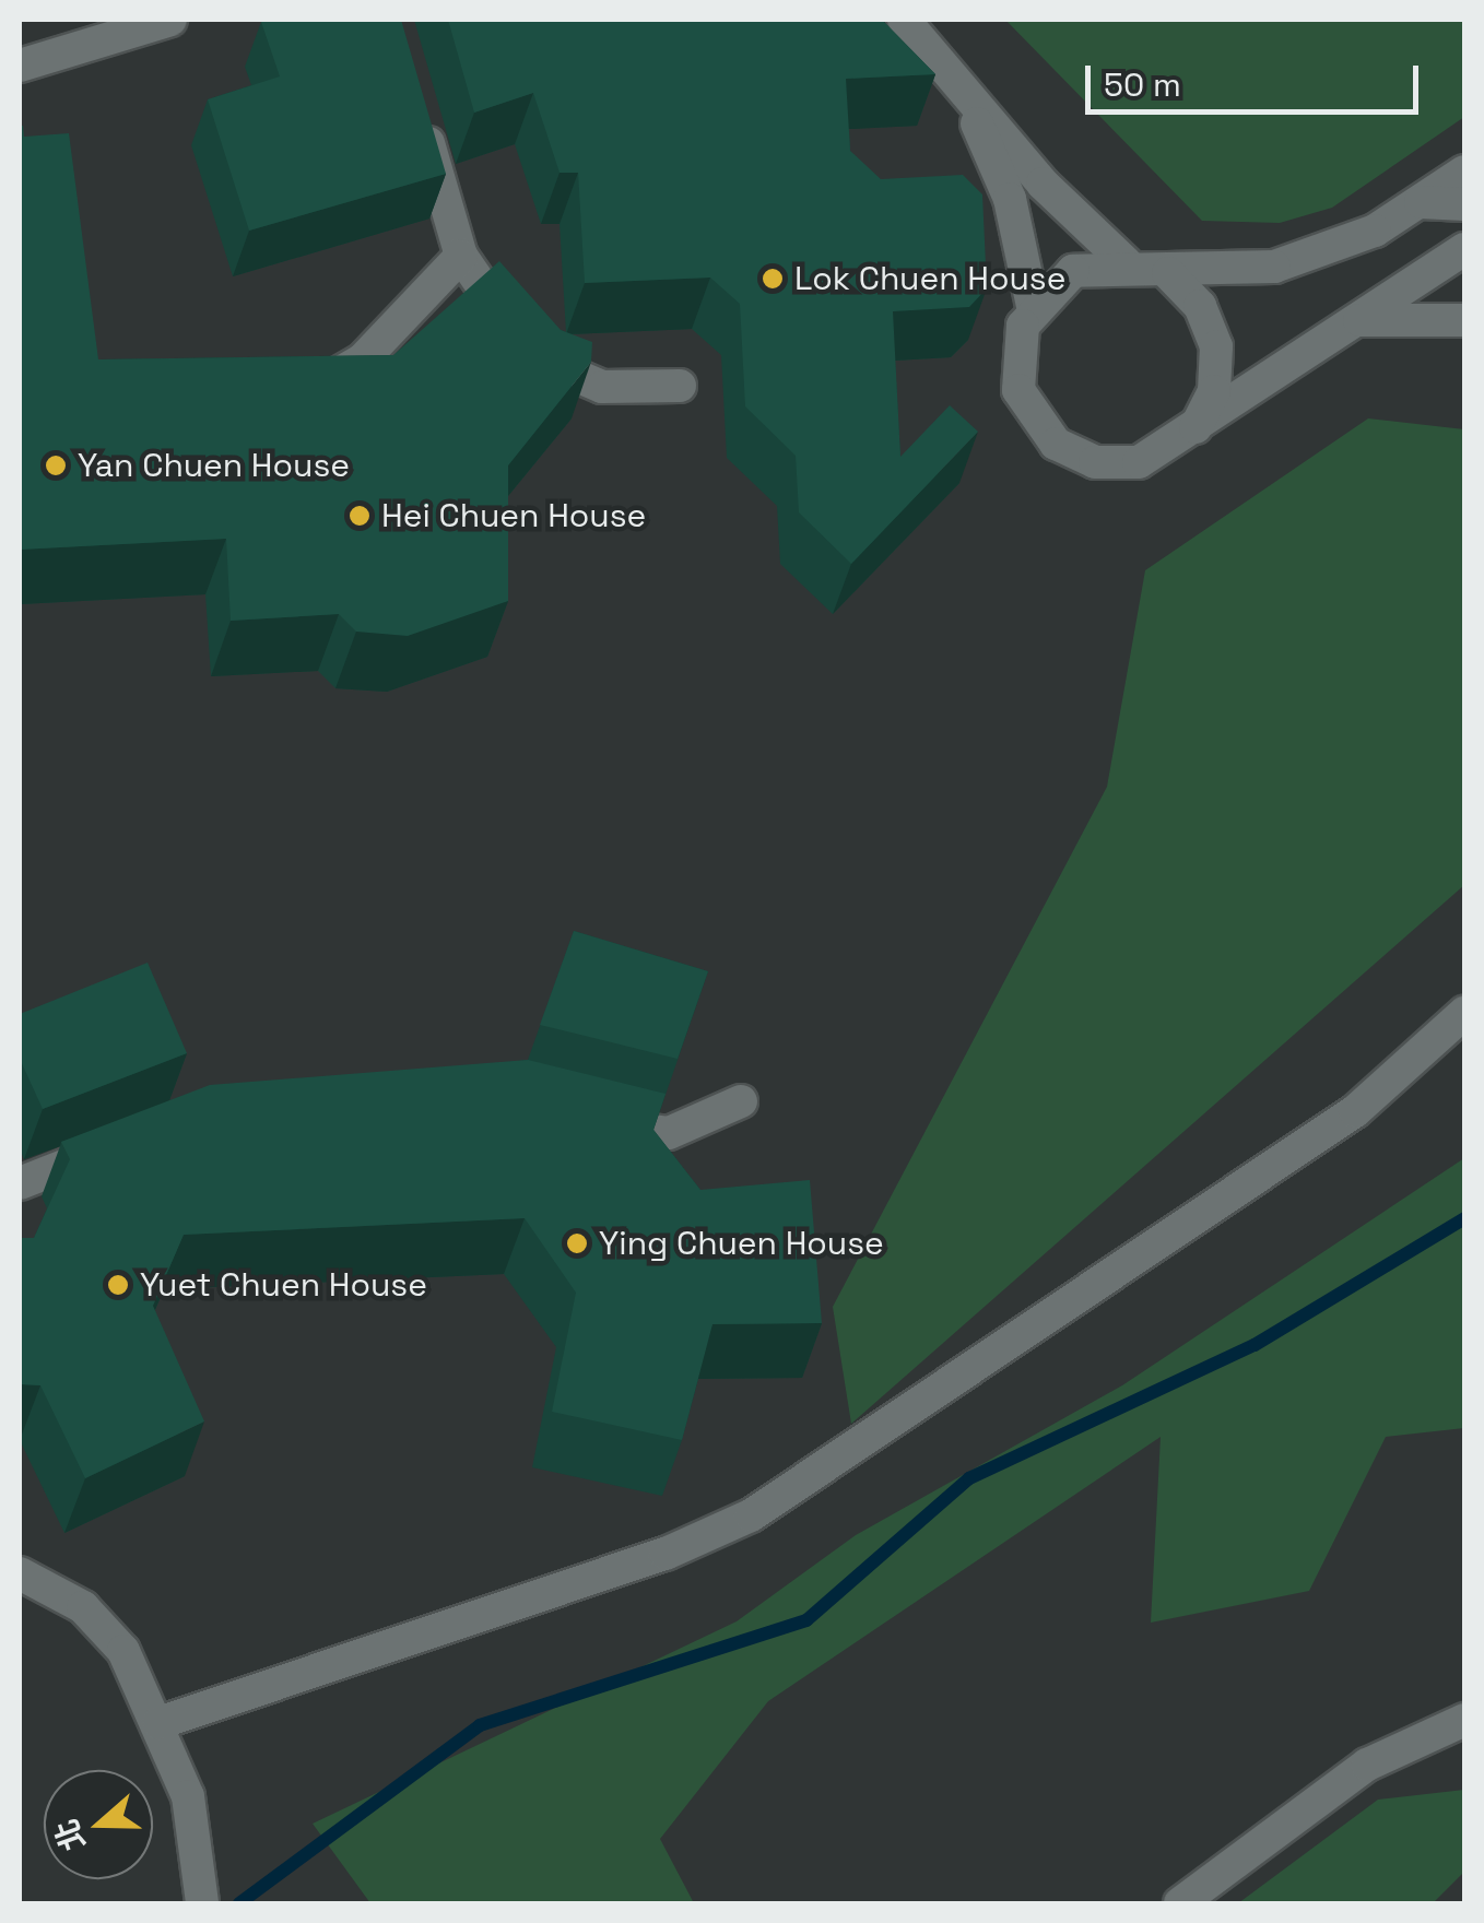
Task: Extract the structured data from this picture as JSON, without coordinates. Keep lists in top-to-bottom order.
{
  "places": [
    "Lok Chuen House",
    "Yan Chuen House",
    "Hei Chuen House",
    "Ying Chuen House",
    "Yuet Chuen House"
  ],
  "scale_bar": "50 m",
  "north": "left"
}
